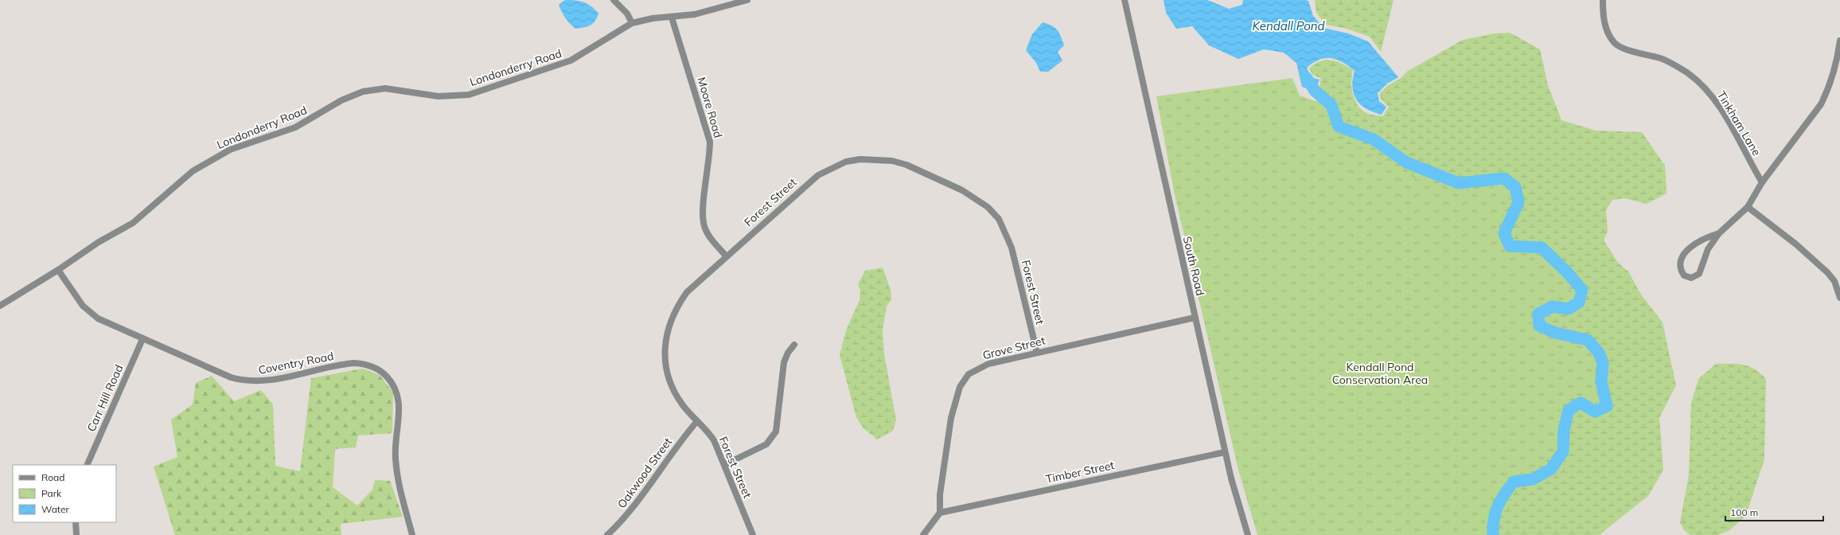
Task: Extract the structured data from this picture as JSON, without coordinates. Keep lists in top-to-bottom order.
{
  "streets": {
    "street": [
      "Londonderry Road",
      "Moore Road",
      "Tinkham Lane",
      "Forest Street",
      "South Road",
      "Grove Street",
      "Coventry Road",
      "Carr Hill Road",
      "Timber Street",
      "Oakwood Street"
    ]
  },
  "crossings": [
    ["Londonderry Road", "Moore Road"],
    ["Londonderry Road", "Coventry Road"],
    ["Moore Road", "Forest Street"],
    ["Forest Street", "Grove Street"],
    ["Forest Street", "Oakwood Street"],
    ["South Road", "Grove Street"],
    ["South Road", "Timber Street"],
    ["Grove Street", "Timber Street"],
    ["Coventry Road", "Carr Hill Road"]
  ],
  "water": ["Kendall Pond"],
  "parks": ["Kendall Pond Conservation Area"],
  "legend": ["Road", "Park", "Water"],
  "scale_bar": "100 m"
}
